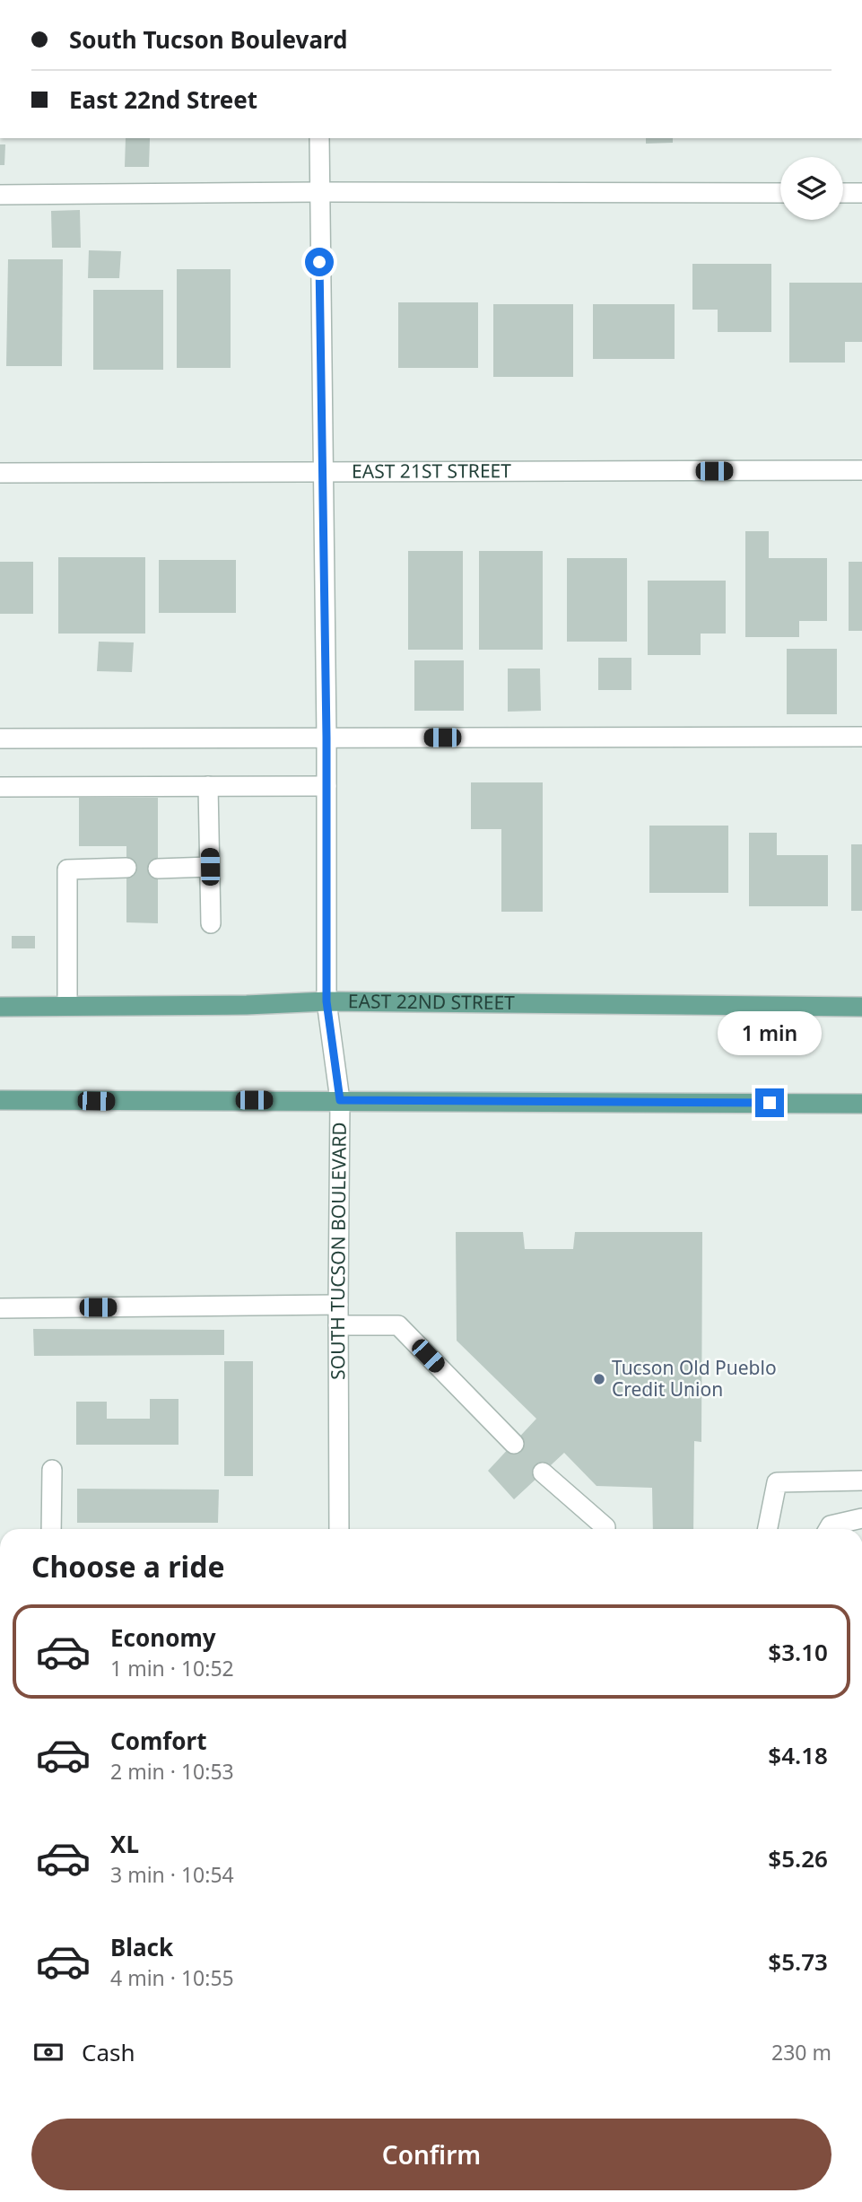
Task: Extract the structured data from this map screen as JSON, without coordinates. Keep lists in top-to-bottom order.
{
  "streets": {
    "main road": ["EAST 22ND STREET"],
    "street": ["EAST 21ST STREET", "SOUTH TUCSON BOULEVARD"]
  },
  "crossings": [
    ["EAST 21ST STREET", "SOUTH TUCSON BOULEVARD"],
    ["EAST 22ND STREET", "SOUTH TUCSON BOULEVARD"]
  ],
  "places": ["Tucson Old Pueblo Credit Union"],
  "page": {
    "banner": ["South Tucson Boulevard", "East 22nd Street"],
    "bubble": "1 min",
    "heading": "Choose a ride",
    "list": [
      {
        "name": "Economy",
        "note": "1 min · 10:52",
        "value": "$3.10"
      },
      {
        "name": "Comfort",
        "note": "2 min · 10:53",
        "value": "$4.18"
      },
      {
        "name": "XL",
        "note": "3 min · 10:54",
        "value": "$5.26"
      },
      {
        "name": "Black",
        "note": "4 min · 10:55",
        "value": "$5.73"
      }
    ],
    "pay": ["Cash", "230 m"],
    "buttons": "Confirm"
  }
}
